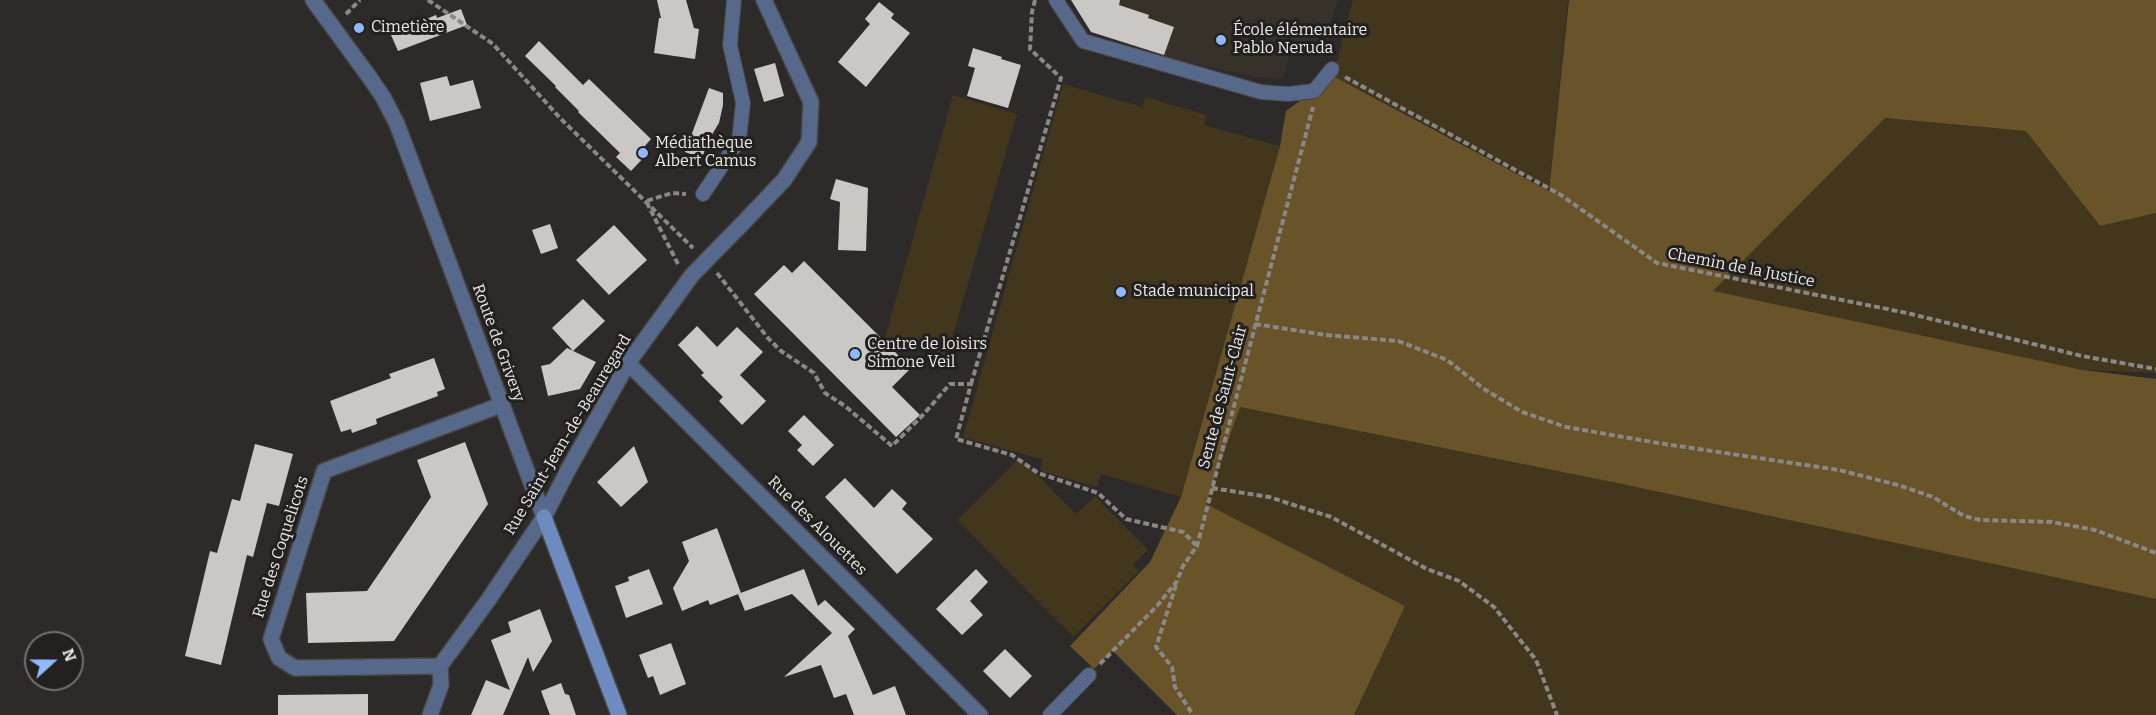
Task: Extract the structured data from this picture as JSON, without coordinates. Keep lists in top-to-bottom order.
{
  "streets": {
    "street": [
      "Route de Grivery",
      "Rue Saint-Jean-de-Beauregard",
      "Rue des Alouettes",
      "Rue des Coquelicots"
    ],
    "path": ["Chemin de la Justice", "Sente de Saint-Clair"]
  },
  "crossings": [
    ["Route de Grivery", "Rue Saint-Jean-de-Beauregard"],
    ["Route de Grivery", "Rue des Coquelicots"],
    ["Rue Saint-Jean-de-Beauregard", "Rue des Alouettes"],
    ["Rue Saint-Jean-de-Beauregard", "Rue des Coquelicots"]
  ],
  "places": [
    "Cimetière",
    "École élémentaire Pablo Neruda",
    "Médiathèque Albert Camus",
    "Stade municipal",
    "Centre de loisirs Simone Veil"
  ],
  "north": "right"
}
